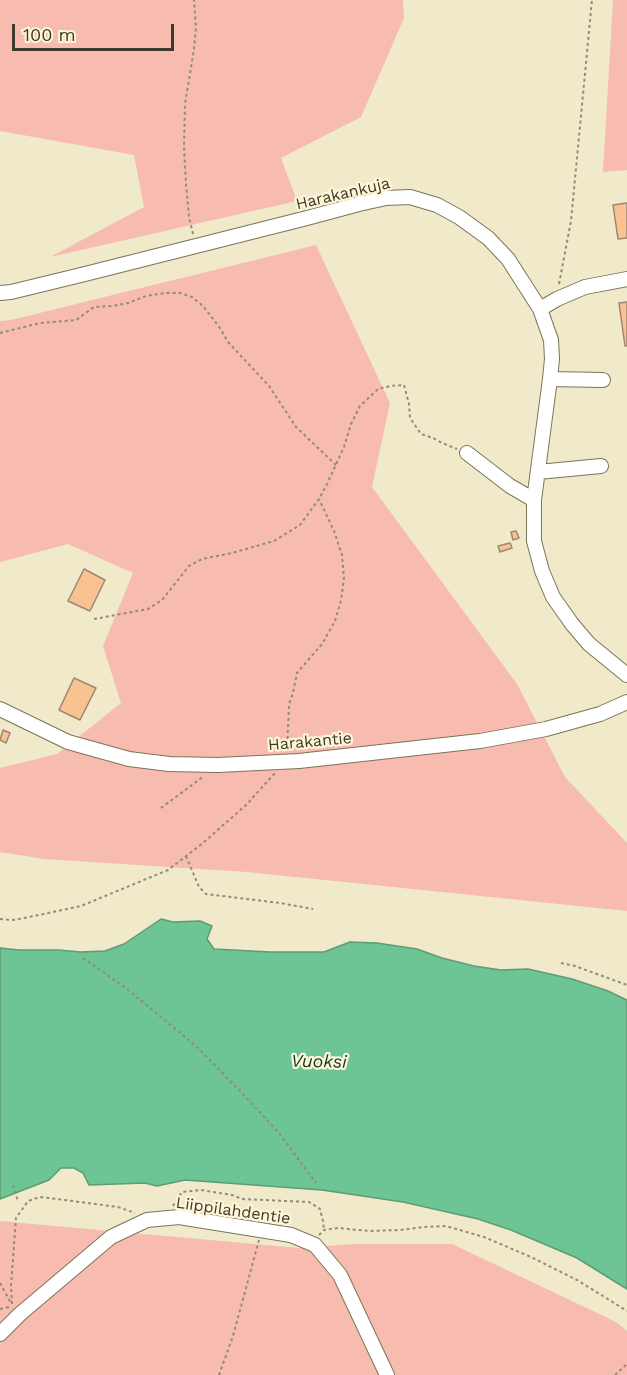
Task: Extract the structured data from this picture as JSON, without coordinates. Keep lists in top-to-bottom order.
{
  "streets": {
    "street": ["Harakankuja", "Harakantie", "Liippilahdentie"]
  },
  "water": ["Vuoksi"],
  "scale_bar": "100 m"
}
